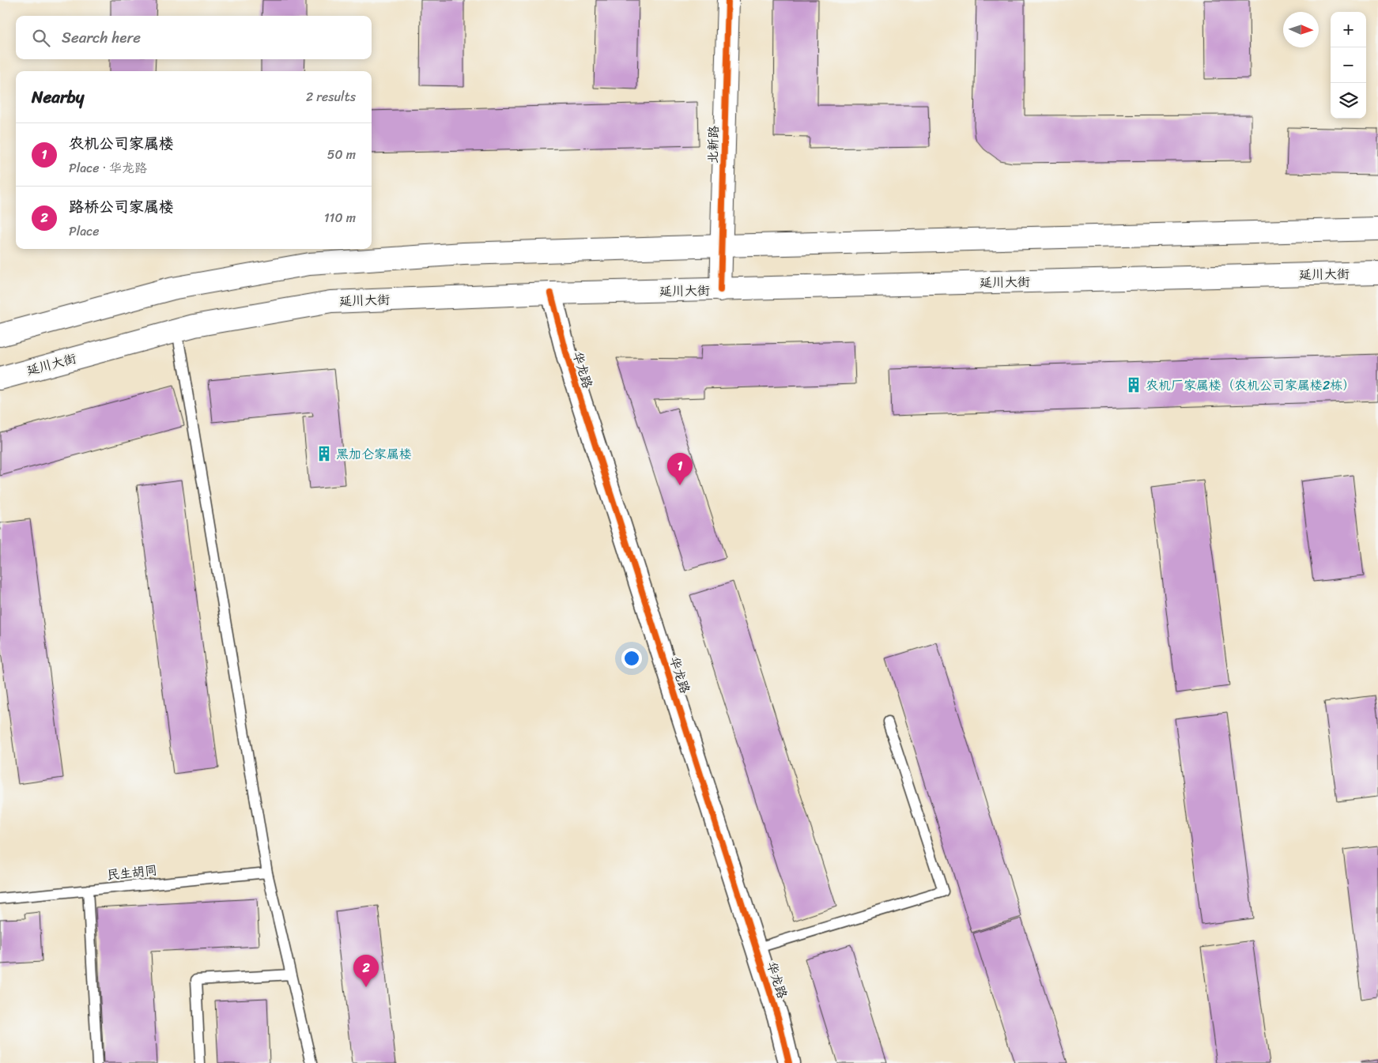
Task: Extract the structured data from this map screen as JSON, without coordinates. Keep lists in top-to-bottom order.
{
  "streets": {
    "main road": ["北新路", "延川大街"],
    "street": ["华龙路"],
    "lane": ["民生胡同"]
  },
  "crossings": [
    ["北新路", "延川大街"],
    ["延川大街", "华龙路"]
  ],
  "places": {
    "building": ["农机厂家属楼（农机公司家属楼2栋）", "黑加仑家属楼"]
  },
  "north": "right",
  "page": {
    "map_buttons": ["+", "−"],
    "search": "Search here",
    "heading": ["Nearby", "2 results"],
    "list": [
      {
        "mark": "1",
        "name": "农机公司家属楼",
        "note": "Place · 华龙路",
        "value": "50 m"
      },
      {
        "mark": "2",
        "name": "路桥公司家属楼",
        "note": "Place",
        "value": "110 m"
      }
    ],
    "pins": ["1", "2"]
  }
}
